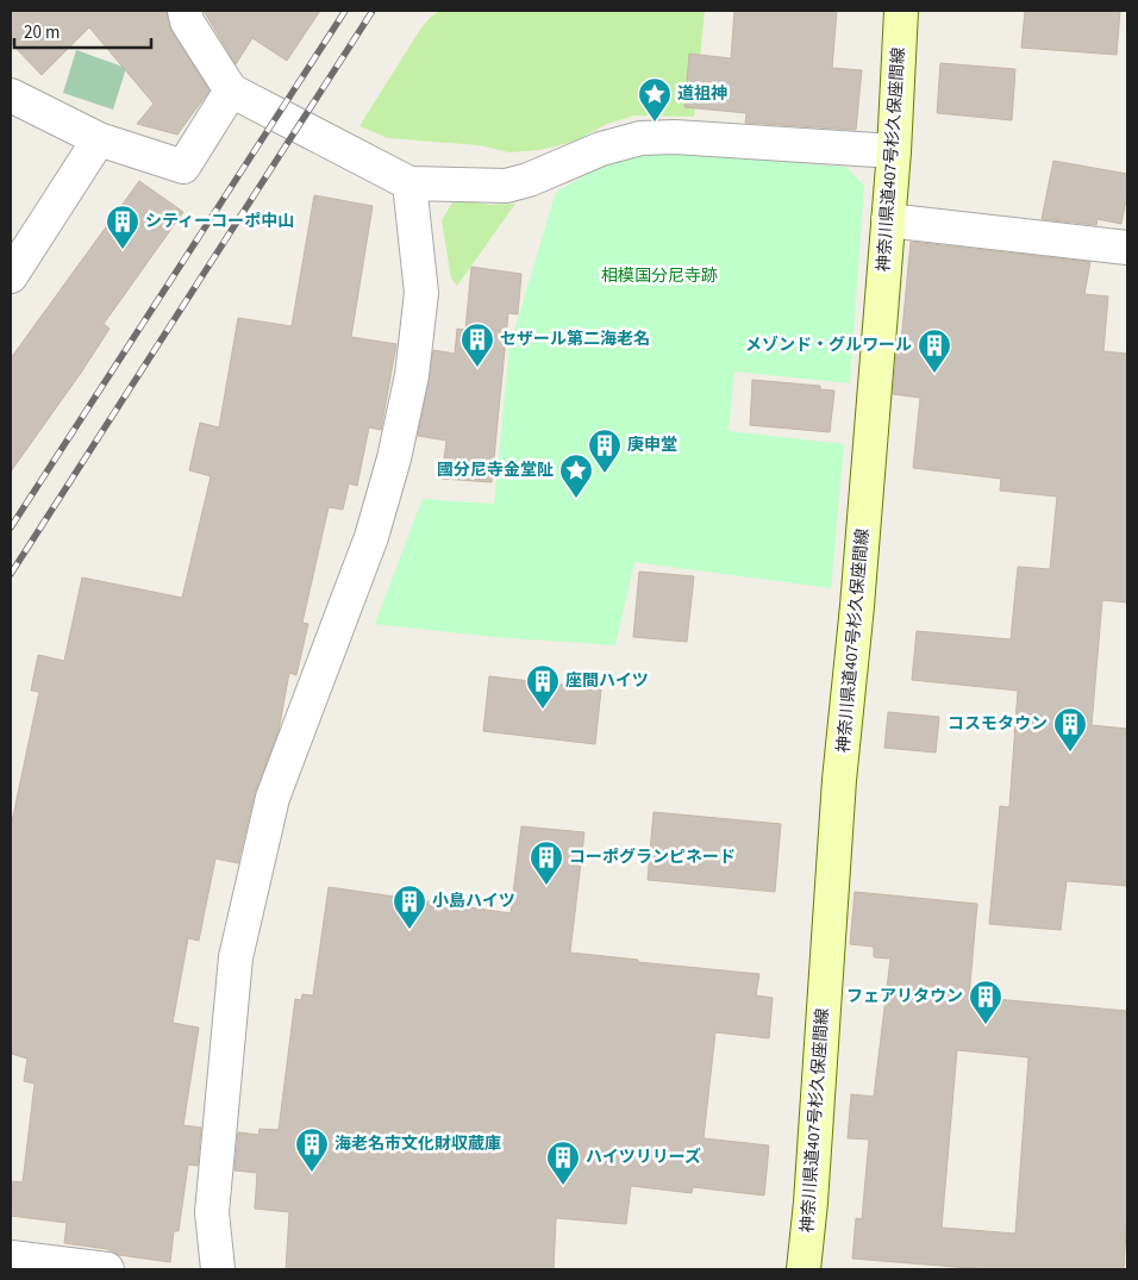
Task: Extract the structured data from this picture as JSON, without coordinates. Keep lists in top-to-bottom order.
{
  "streets": {
    "main road": ["神奈川県道407号杉久保座間線"]
  },
  "parks": ["相模国分尼寺跡"],
  "places": {
    "place": ["道祖神", "國分尼寺金堂阯"],
    "building": [
      "シティーコーポ中山",
      "セザール第二海老名",
      "メゾンド・グルワール",
      "庚申堂",
      "座間ハイツ",
      "コスモタウン",
      "コーポグランピネード",
      "小島ハイツ",
      "フェアリタウン",
      "海老名市文化財収蔵庫",
      "ハイツリリーズ"
    ]
  },
  "scale_bar": "20 m"
}
